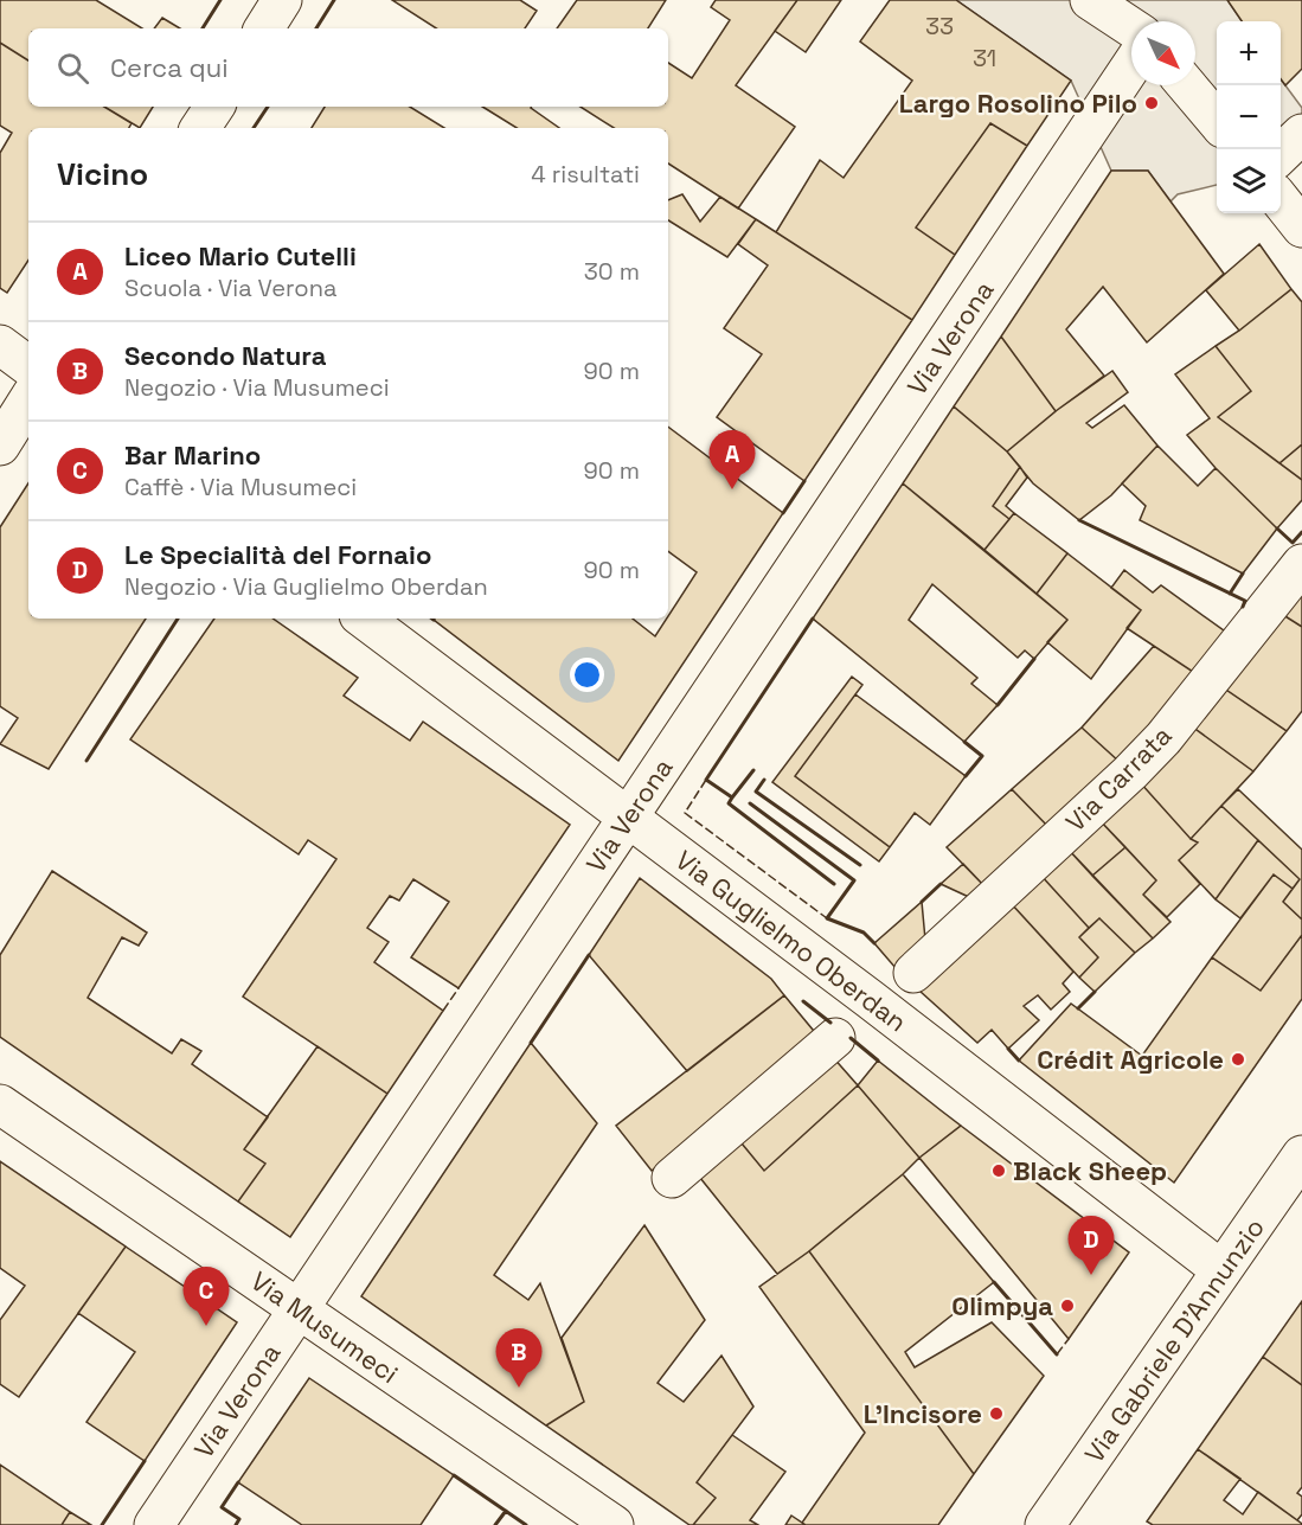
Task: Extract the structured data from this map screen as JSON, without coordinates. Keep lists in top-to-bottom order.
{
  "streets": {
    "street": [
      "Via Verona",
      "Via Carrata",
      "Via Guglielmo Oberdan",
      "Via Musumeci",
      "Via Gabriele D'Annunzio"
    ]
  },
  "crossings": [
    ["Via Verona", "Via Guglielmo Oberdan"],
    ["Via Verona", "Via Musumeci"],
    ["Via Guglielmo Oberdan", "Via Gabriele D'Annunzio"]
  ],
  "places": [
    "Largo Rosolino Pilo",
    "Crédit Agricole",
    "Black Sheep",
    "Olimpya",
    "L'Incisore"
  ],
  "house_numbers": ["33", "31"],
  "north": "bottom right",
  "page": {
    "map_buttons": ["+", "−"],
    "search": "Cerca qui",
    "heading": ["Vicino", "4 risultati"],
    "list": [
      {
        "mark": "A",
        "name": "Liceo Mario Cutelli",
        "note": "Scuola · Via Verona",
        "value": "30 m"
      },
      {
        "mark": "B",
        "name": "Secondo Natura",
        "note": "Negozio · Via Musumeci",
        "value": "90 m"
      },
      {
        "mark": "C",
        "name": "Bar Marino",
        "note": "Caffè · Via Musumeci",
        "value": "90 m"
      },
      {
        "mark": "D",
        "name": "Le Specialità del Fornaio",
        "note": "Negozio · Via Guglielmo Oberdan",
        "value": "90 m"
      }
    ],
    "pins": [
      "A",
      "D",
      "C",
      "B"
    ]
  }
}
